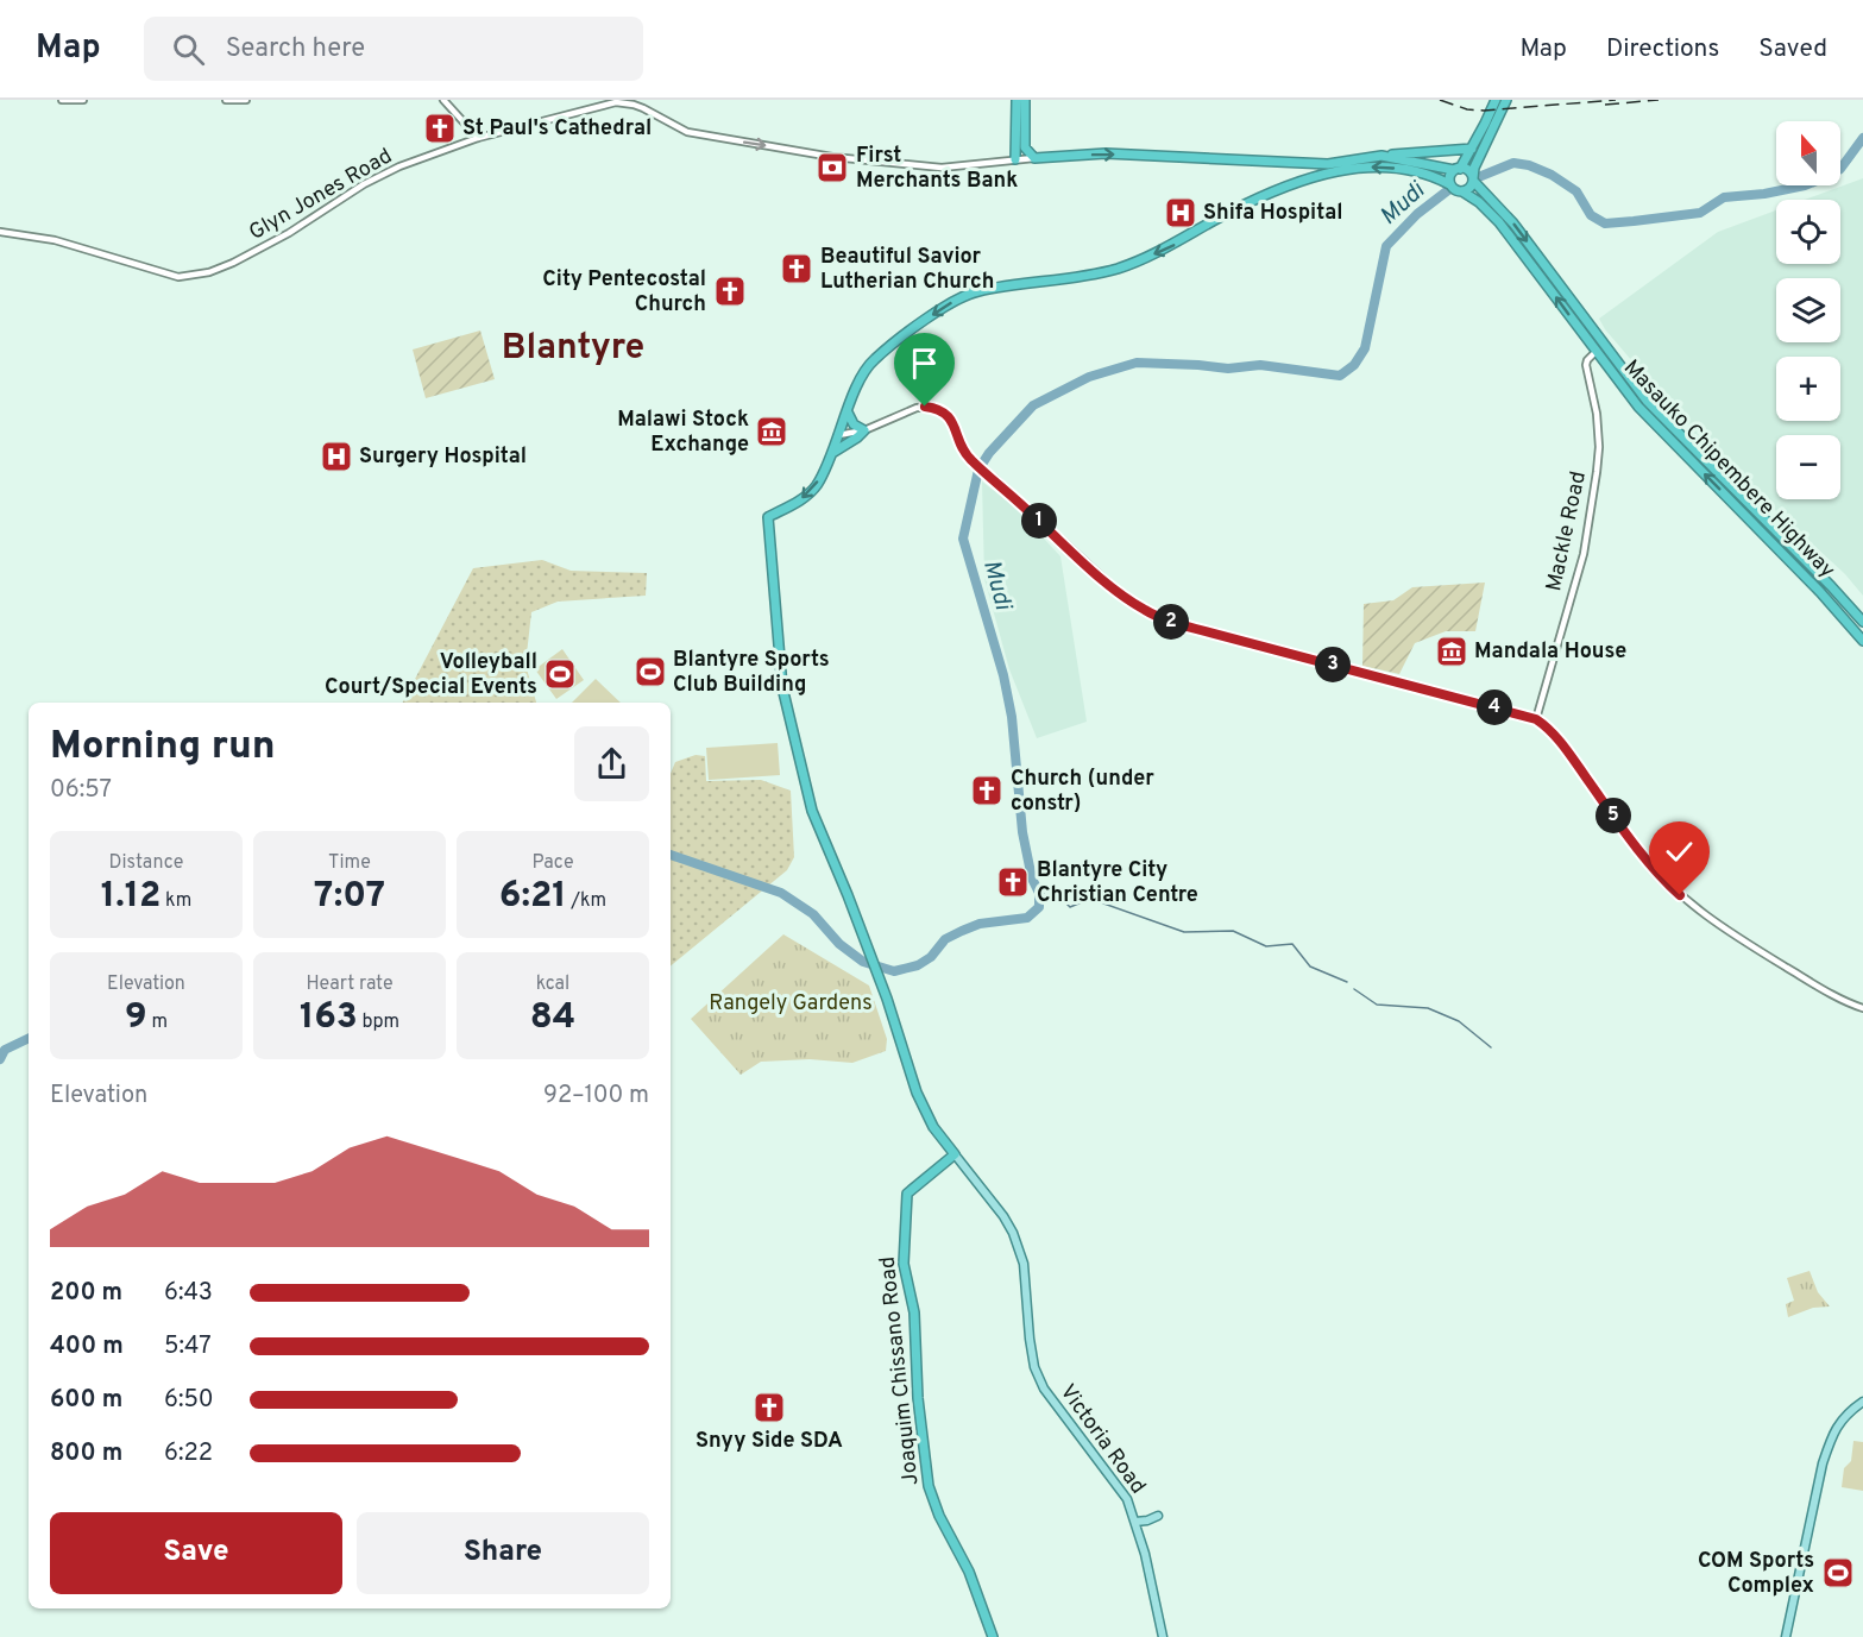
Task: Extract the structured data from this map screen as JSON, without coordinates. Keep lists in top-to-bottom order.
{
  "streets": {
    "highway": ["Masauko Chipembere Highway", "Joaquim Chissano Road"],
    "main road": ["Victoria Road"],
    "street": ["Glyn Jones Road", "Mackle Road"]
  },
  "crossings": [
    ["Masauko Chipembere Highway", "Mackle Road"],
    ["Masauko Chipembere Highway", "Joaquim Chissano Road"],
    ["Masauko Chipembere Highway", "Victoria Road"],
    ["Joaquim Chissano Road", "Victoria Road"]
  ],
  "one_way": ["Glyn Jones Road"],
  "districts": ["Blantyre"],
  "water": ["Mudi"],
  "parks": ["Rangely Gardens"],
  "places": {
    "church": [
      "St Paul's Cathedral",
      "Beautiful Savior Lutherian Church",
      "City Pentecostal Church",
      "Church (under constr)",
      "Blantyre City Christian Centre",
      "Snyy Side SDA"
    ],
    "bank": ["First Merchants Bank"],
    "hospital": ["Shifa Hospital", "Surgery Hospital"],
    "museum": ["Malawi Stock Exchange", "Mandala House"],
    "sports": ["Blantyre Sports Club Building", "Volleyball Court/Special Events", "COM Sports Complex"]
  },
  "north": "top",
  "page": {
    "header": "Map",
    "search": "Search here",
    "nav": ["Map", "Directions", "Saved"],
    "map_buttons": ["+", "−"],
    "pins": [
      "1",
      "2",
      "3",
      "4",
      "5"
    ],
    "heading": ["Morning run", "06:57"],
    "stats": [
      ["Distance", "1.12 km"],
      ["Time", "7:07"],
      ["Pace", "6:21 /km"],
      ["Elevation", "9 m"],
      ["Heart rate", "163 bpm"],
      ["kcal", "84"]
    ],
    "chart": ["Elevation", "92–100 m"],
    "list": [
      {
        "name": "200 m",
        "note": "6:43"
      },
      {
        "name": "400 m",
        "note": "5:47"
      },
      {
        "name": "600 m",
        "note": "6:50"
      },
      {
        "name": "800 m",
        "note": "6:22"
      }
    ],
    "buttons": ["Save", "Share"]
  }
}
